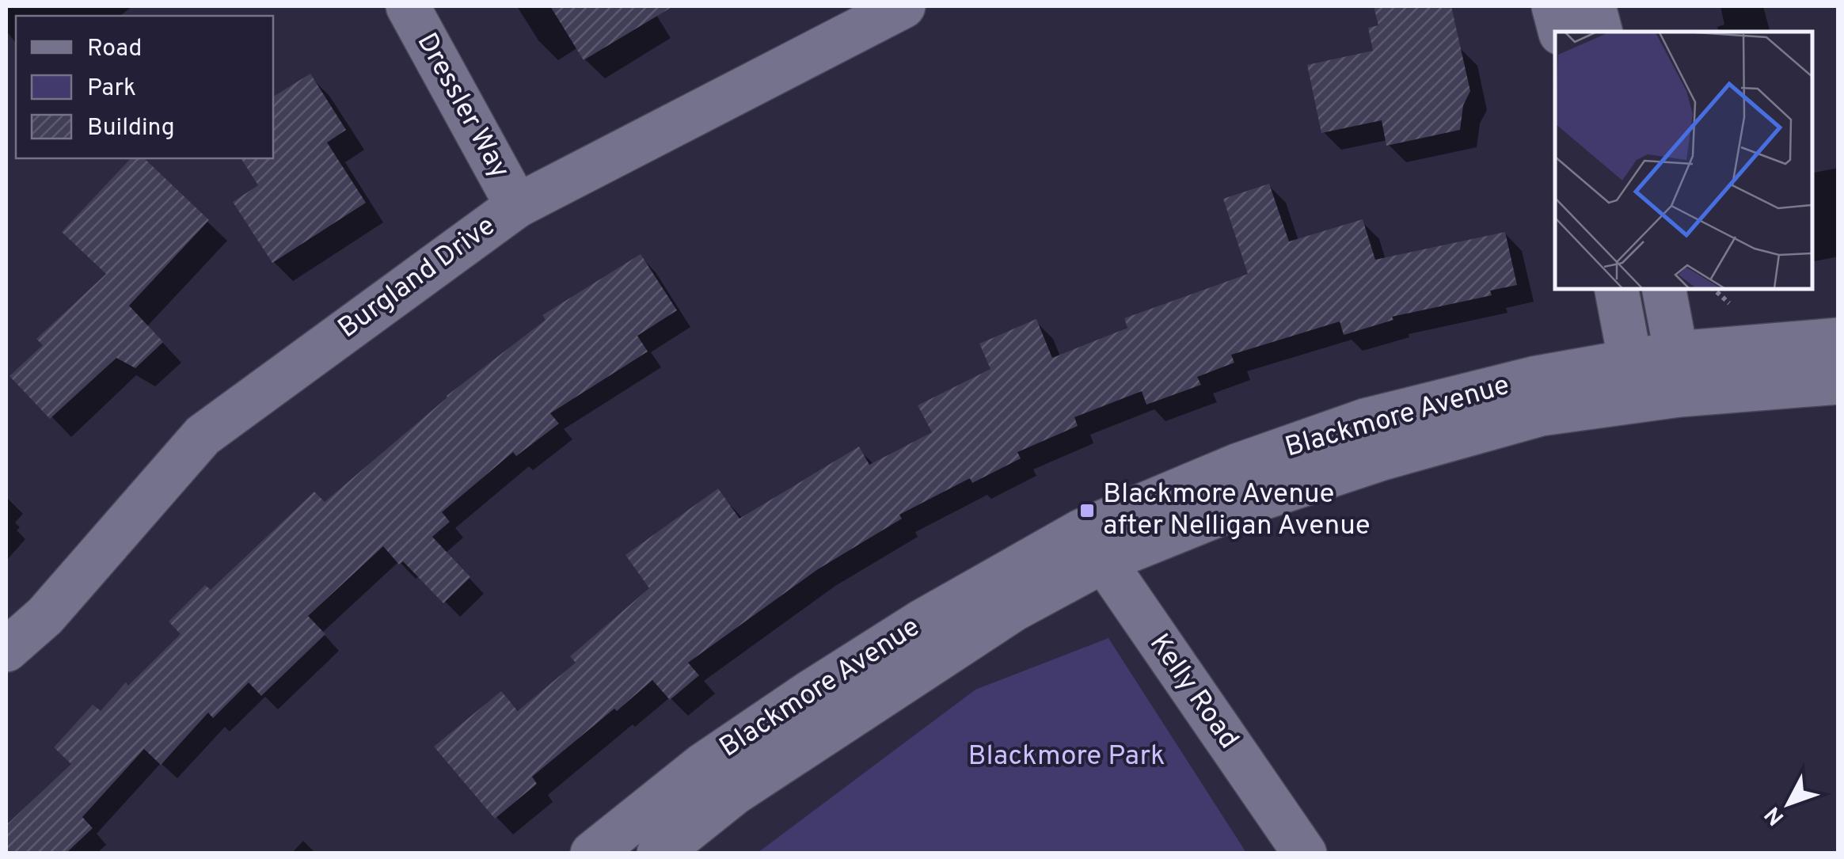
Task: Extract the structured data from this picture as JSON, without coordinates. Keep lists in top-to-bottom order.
{
  "streets": {
    "street": [
      "Dressler Way",
      "Burgland Drive",
      "Blackmore Avenue",
      "Kelly Road"
    ]
  },
  "crossings": [
    ["Dressler Way", "Burgland Drive"],
    ["Blackmore Avenue", "Kelly Road"]
  ],
  "parks": ["Blackmore Park"],
  "places": {
    "transit": ["Blackmore Avenue after Nelligan Avenue"]
  },
  "legend": ["Road", "Park", "Building"],
  "north": "bottom left"
}
